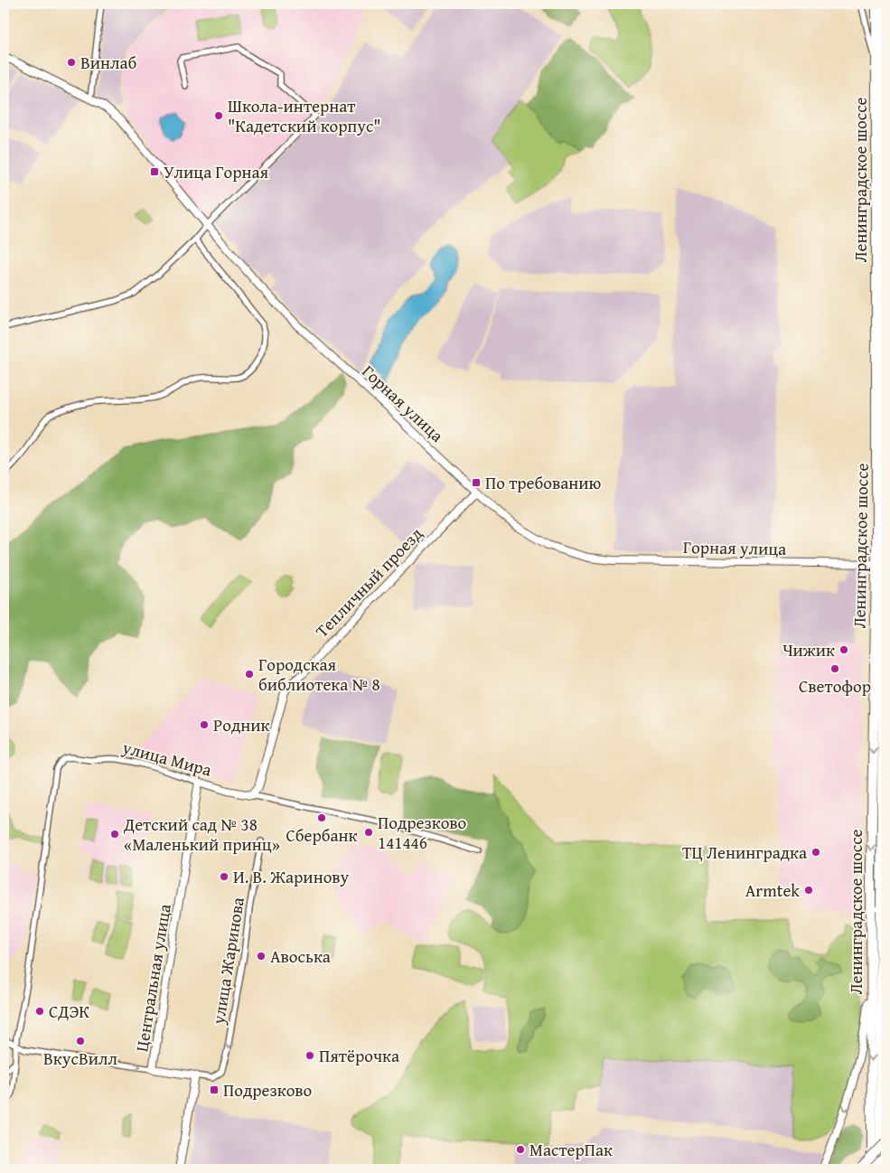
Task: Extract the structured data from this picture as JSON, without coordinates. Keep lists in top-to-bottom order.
{
  "streets": {
    "highway": ["Ленинградское шоссе"],
    "street": [
      "Горная улица",
      "Тепличный проезд",
      "улица Мира",
      "улица Жаринова",
      "Центральная улица"
    ]
  },
  "crossings": [
    ["Ленинградское шоссе", "Горная улица"],
    ["Горная улица", "Тепличный проезд"],
    ["Тепличный проезд", "улица Мира"],
    ["улица Мира", "Центральная улица"],
    ["улица Жаринова", "Центральная улица"]
  ],
  "one_way": ["улица Жаринова"],
  "places": {
    "other": [
      "Винлаб",
      "Школа-интернат \"Кадетский корпус\"",
      "Чижик",
      "Светофор",
      "Городская библиотека № 8",
      "Родник",
      "Сбербанк",
      "Подрезково 141446",
      "Детский сад № 38 «Маленький принц»",
      "ТЦ Ленинградка",
      "И. В. Жаринову",
      "Armtek",
      "Авоська",
      "СДЭК",
      "ВкусВилл",
      "Пятёрочка",
      "МастерПак"
    ],
    "transit": ["Улица Горная", "По требованию", "Подрезково"]
  }
}
